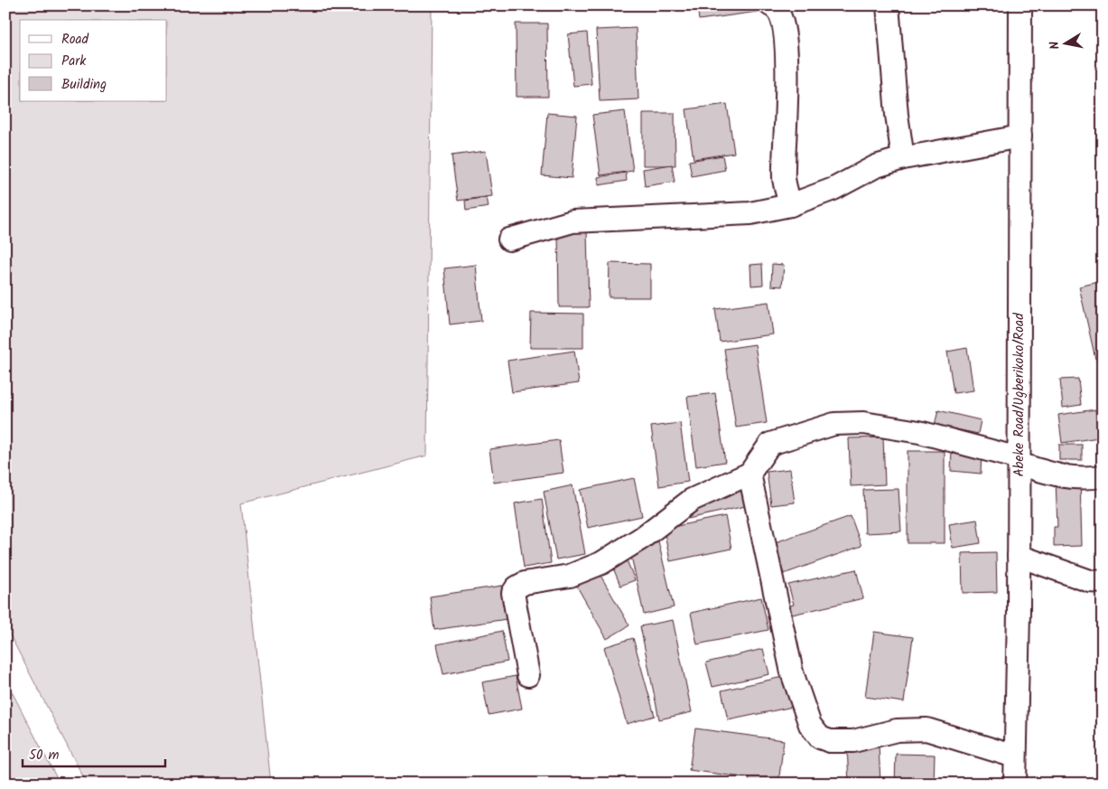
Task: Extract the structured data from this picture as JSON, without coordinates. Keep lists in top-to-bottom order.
{
  "streets": {
    "street": ["Abeke Road/Ugberikoko/Road"]
  },
  "legend": ["Road", "Park", "Building"],
  "scale_bar": "50 m",
  "north": "left"
}
